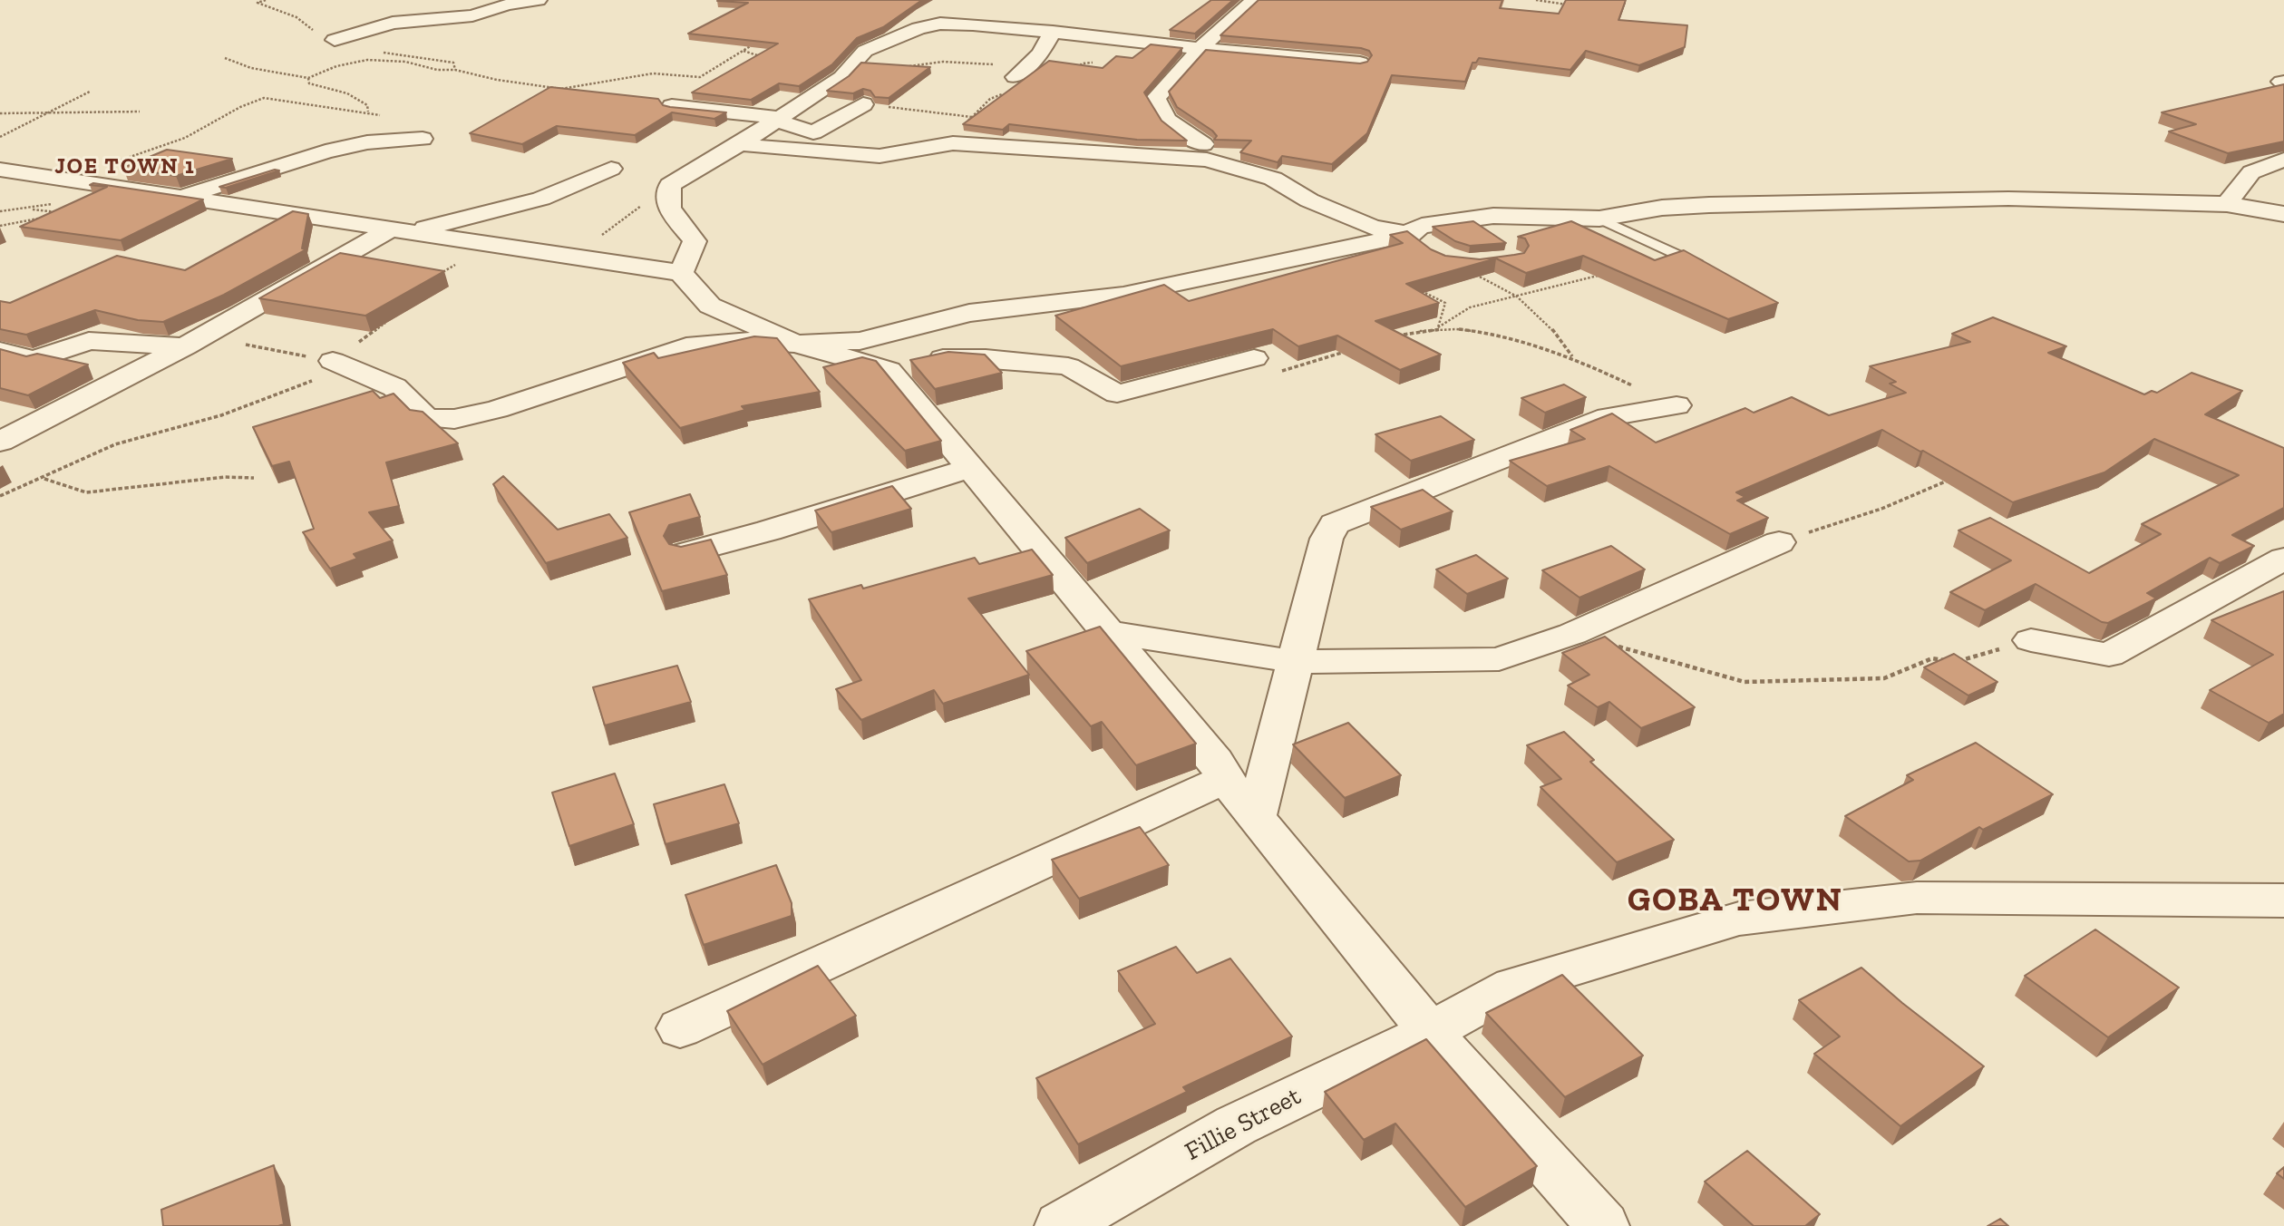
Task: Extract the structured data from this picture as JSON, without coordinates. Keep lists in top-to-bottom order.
{
  "streets": {
    "street": ["Fillie Street"]
  },
  "districts": ["JOE TOWN 1", "GOBA TOWN"]
}
